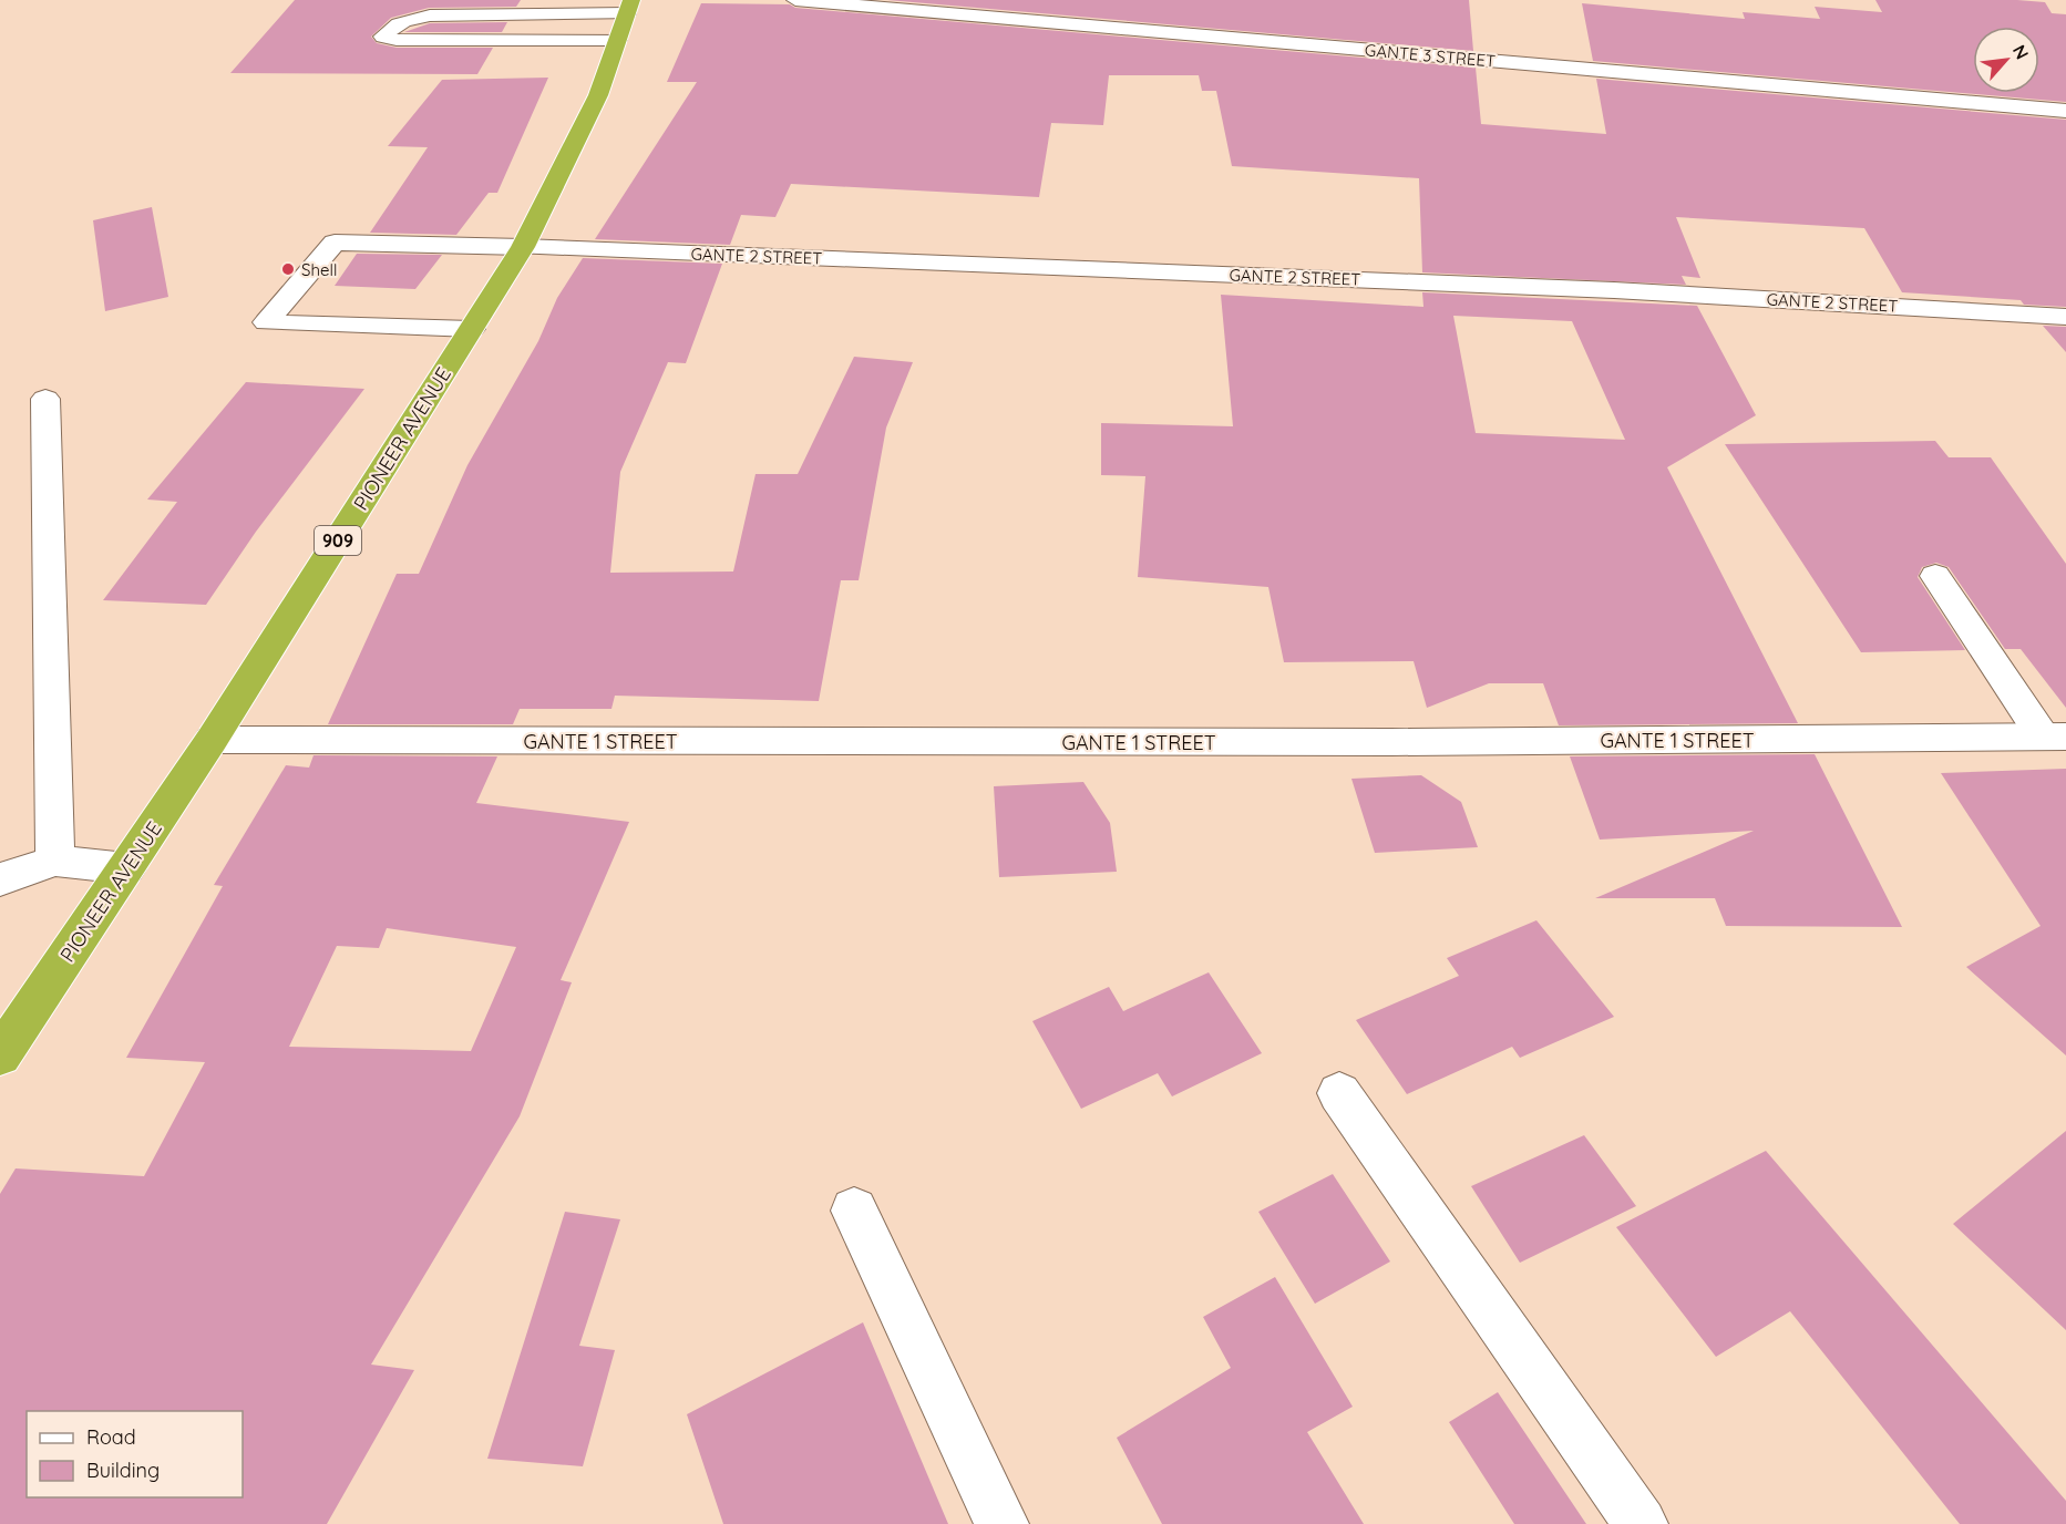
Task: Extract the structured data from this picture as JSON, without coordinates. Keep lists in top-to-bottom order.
{
  "streets": {
    "highway": ["PIONEER AVENUE", "909"],
    "street": ["GANTE 3 STREET", "GANTE 2 STREET", "GANTE 1 STREET"]
  },
  "crossings": [
    ["GANTE 2 STREET", "PIONEER AVENUE"],
    ["PIONEER AVENUE", "GANTE 1 STREET"]
  ],
  "places": ["Shell"],
  "legend": ["Road", "Building"],
  "north": "top right"
}
